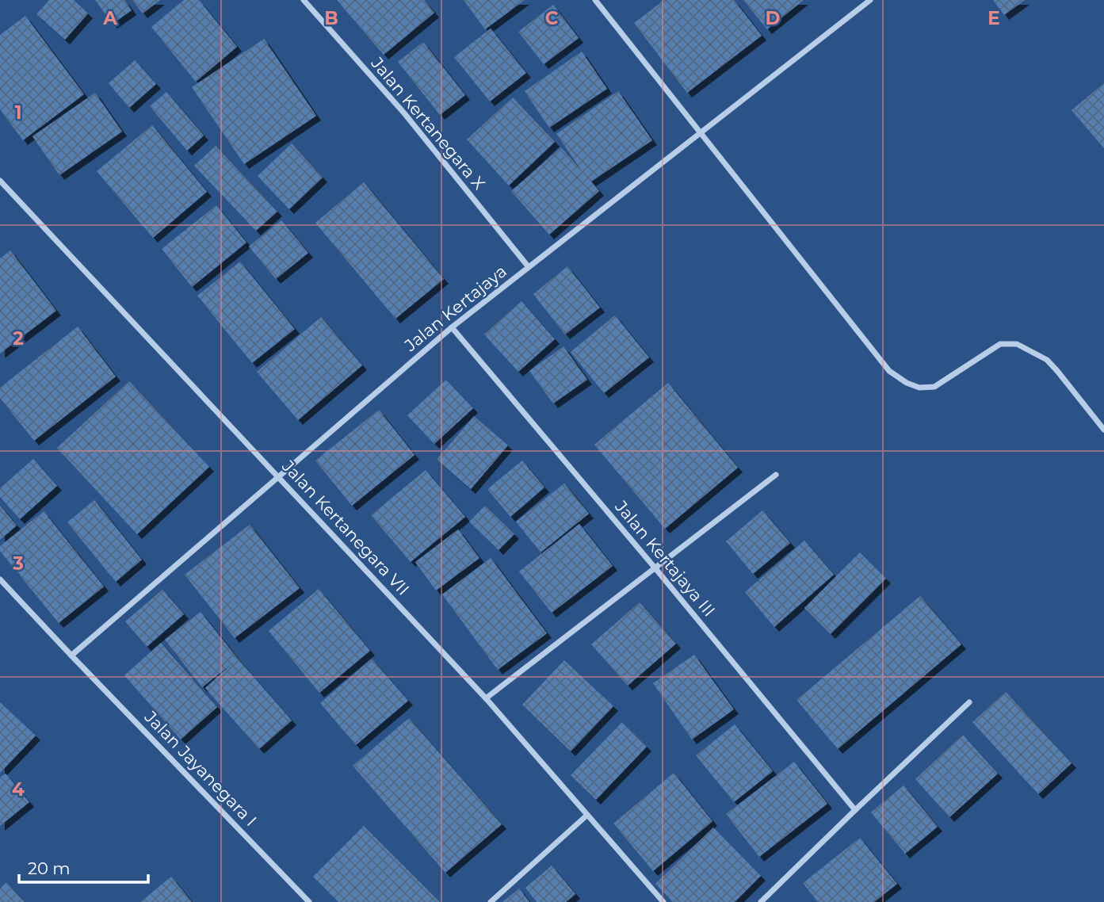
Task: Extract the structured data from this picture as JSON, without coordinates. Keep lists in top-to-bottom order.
{
  "streets": {
    "street": [
      "Jalan Kertanegara X",
      "Jalan Kertajaya",
      "Jalan Kertanegara VII",
      "Jalan Kertajaya III",
      "Jalan Jayanegara I"
    ]
  },
  "crossings": [
    ["Jalan Kertanegara X", "Jalan Kertajaya"],
    ["Jalan Kertajaya", "Jalan Kertanegara VII"],
    ["Jalan Kertajaya", "Jalan Kertajaya III"],
    ["Jalan Kertajaya", "Jalan Jayanegara I"]
  ],
  "scale_bar": "20 m",
  "grid": {
    "columns": [
      "A",
      "B",
      "C",
      "D",
      "E"
    ],
    "rows": [
      "1",
      "2",
      "3",
      "4"
    ]
  }
}
